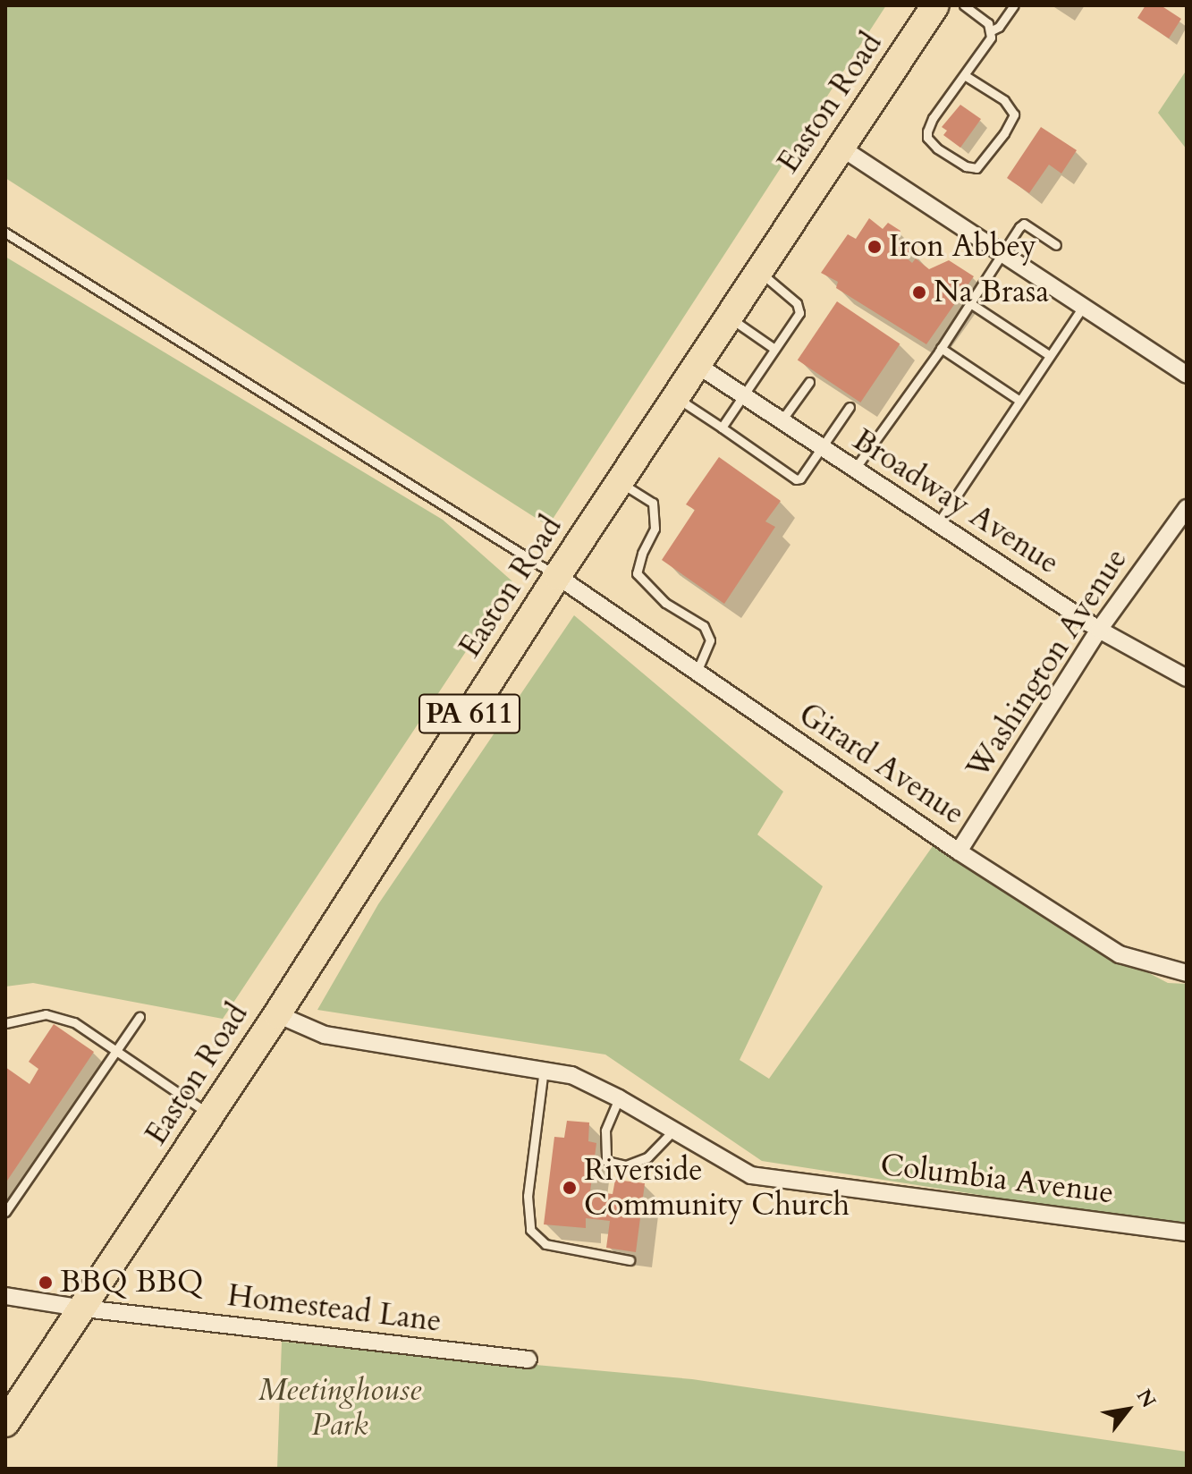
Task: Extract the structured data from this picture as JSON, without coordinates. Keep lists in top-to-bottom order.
{
  "streets": {
    "highway": ["Easton Road", "PA 611"],
    "street": [
      "Broadway Avenue",
      "Washington Avenue",
      "Girard Avenue",
      "Columbia Avenue",
      "Homestead Lane"
    ]
  },
  "crossings": [
    ["Easton Road", "Broadway Avenue"],
    ["Easton Road", "Girard Avenue"],
    ["Easton Road", "Columbia Avenue"],
    ["Easton Road", "Homestead Lane"],
    ["Broadway Avenue", "Washington Avenue"],
    ["Washington Avenue", "Girard Avenue"]
  ],
  "parks": ["Meetinghouse Park"],
  "places": [
    "Iron Abbey",
    "Na Brasa",
    "Riverside Community Church",
    "BBQ BBQ"
  ],
  "north": "top right"
}
